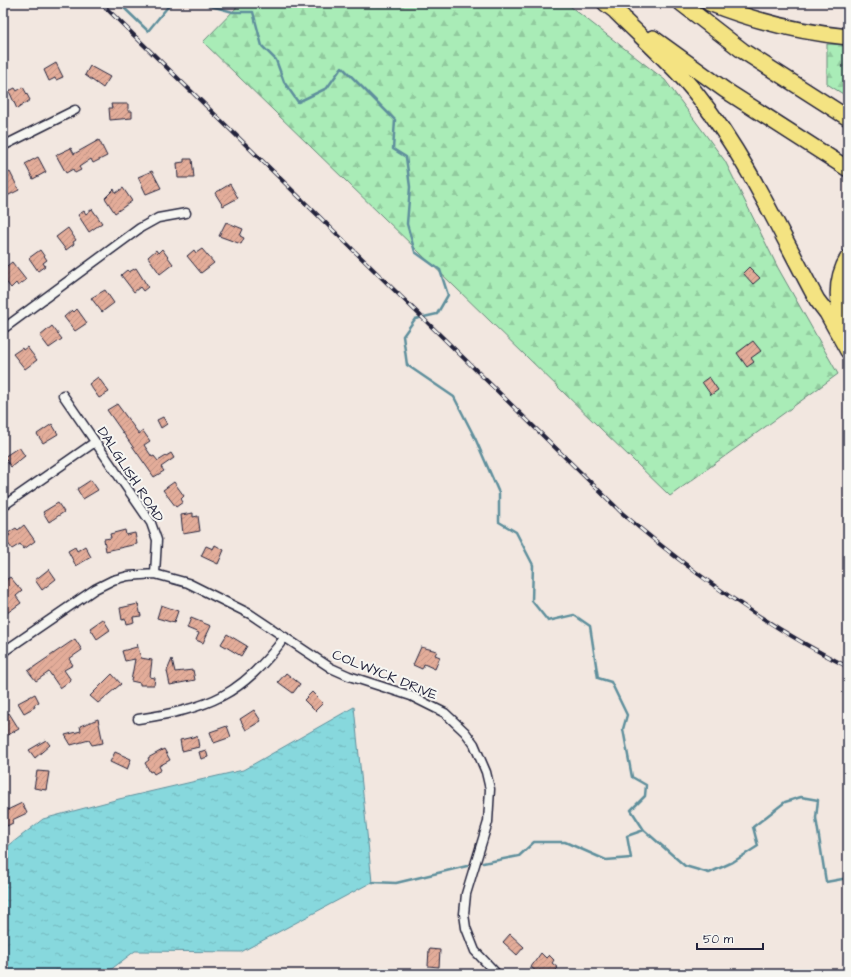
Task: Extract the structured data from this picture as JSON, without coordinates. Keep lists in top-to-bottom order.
{
  "streets": {
    "street": ["DALGLISH ROAD", "COLWYCK DRIVE"]
  },
  "crossings": [
    ["DALGLISH ROAD", "COLWYCK DRIVE"]
  ],
  "scale_bar": "50 m"
}
